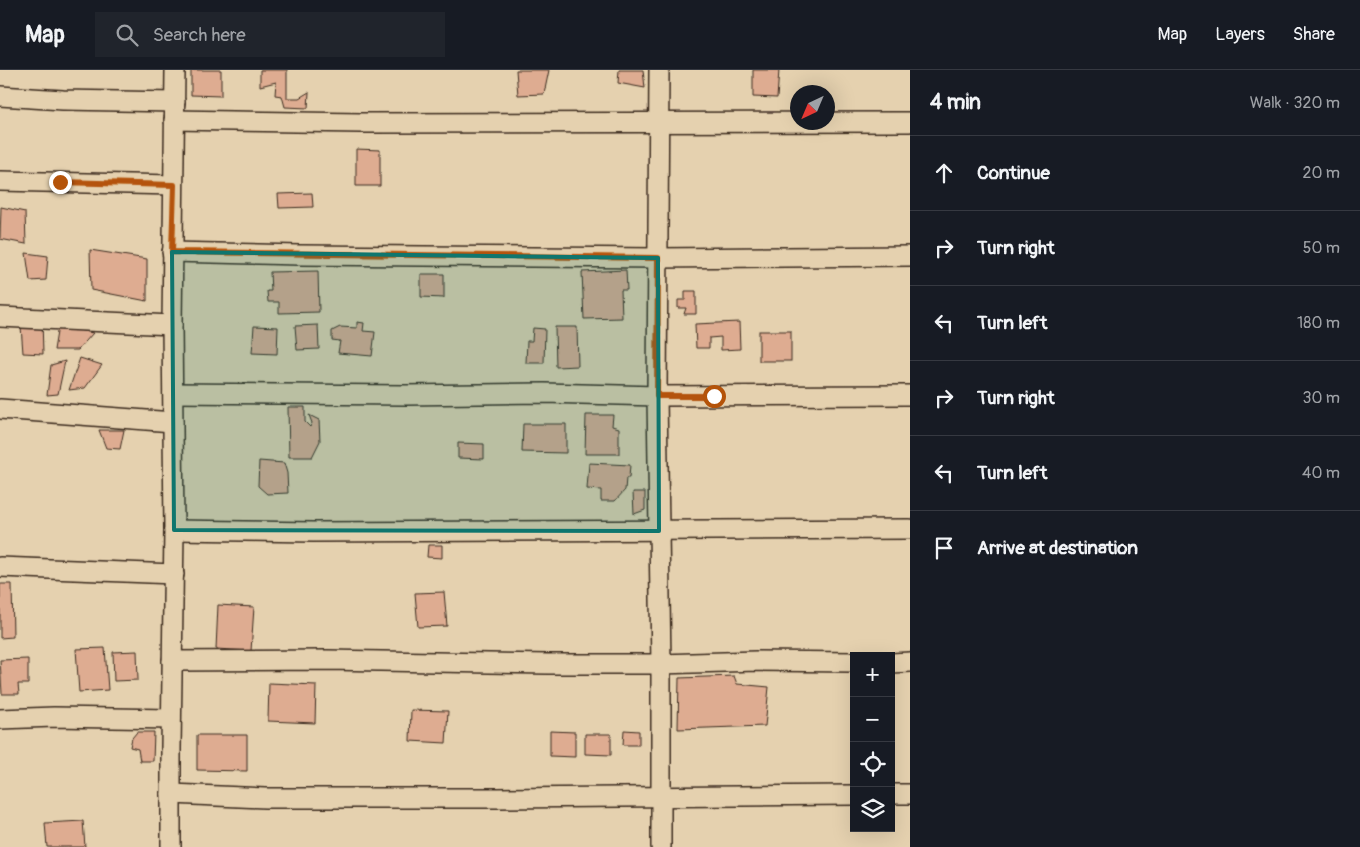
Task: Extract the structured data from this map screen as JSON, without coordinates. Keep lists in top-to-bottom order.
{
  "north": "bottom left",
  "page": {
    "header": "Map",
    "search": "Search here",
    "nav": ["Map", "Layers", "Share"],
    "heading": ["4 min", "Walk · 320 m"],
    "list": [
      ["Continue", "20 m"],
      ["Turn right", "50 m"],
      ["Turn left", "180 m"],
      ["Turn right", "30 m"],
      ["Turn left", "40 m"],
      "Arrive at destination"
    ],
    "map_buttons": ["+", "−"]
  }
}
